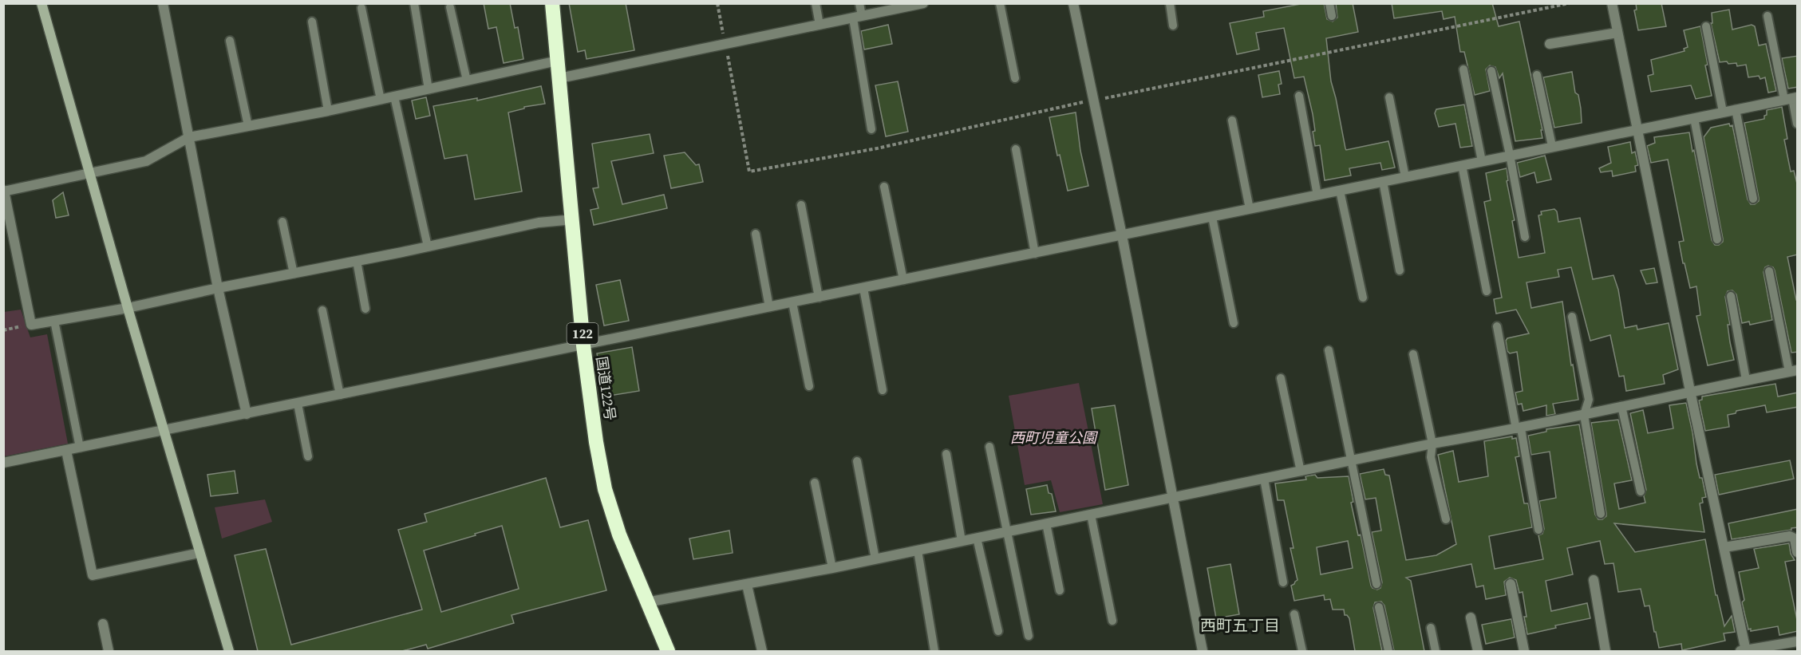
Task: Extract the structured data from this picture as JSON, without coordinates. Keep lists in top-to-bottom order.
{
  "streets": {
    "highway": ["122", "国道122号"]
  },
  "districts": ["西町五丁目"],
  "parks": ["西町児童公園"]
}
